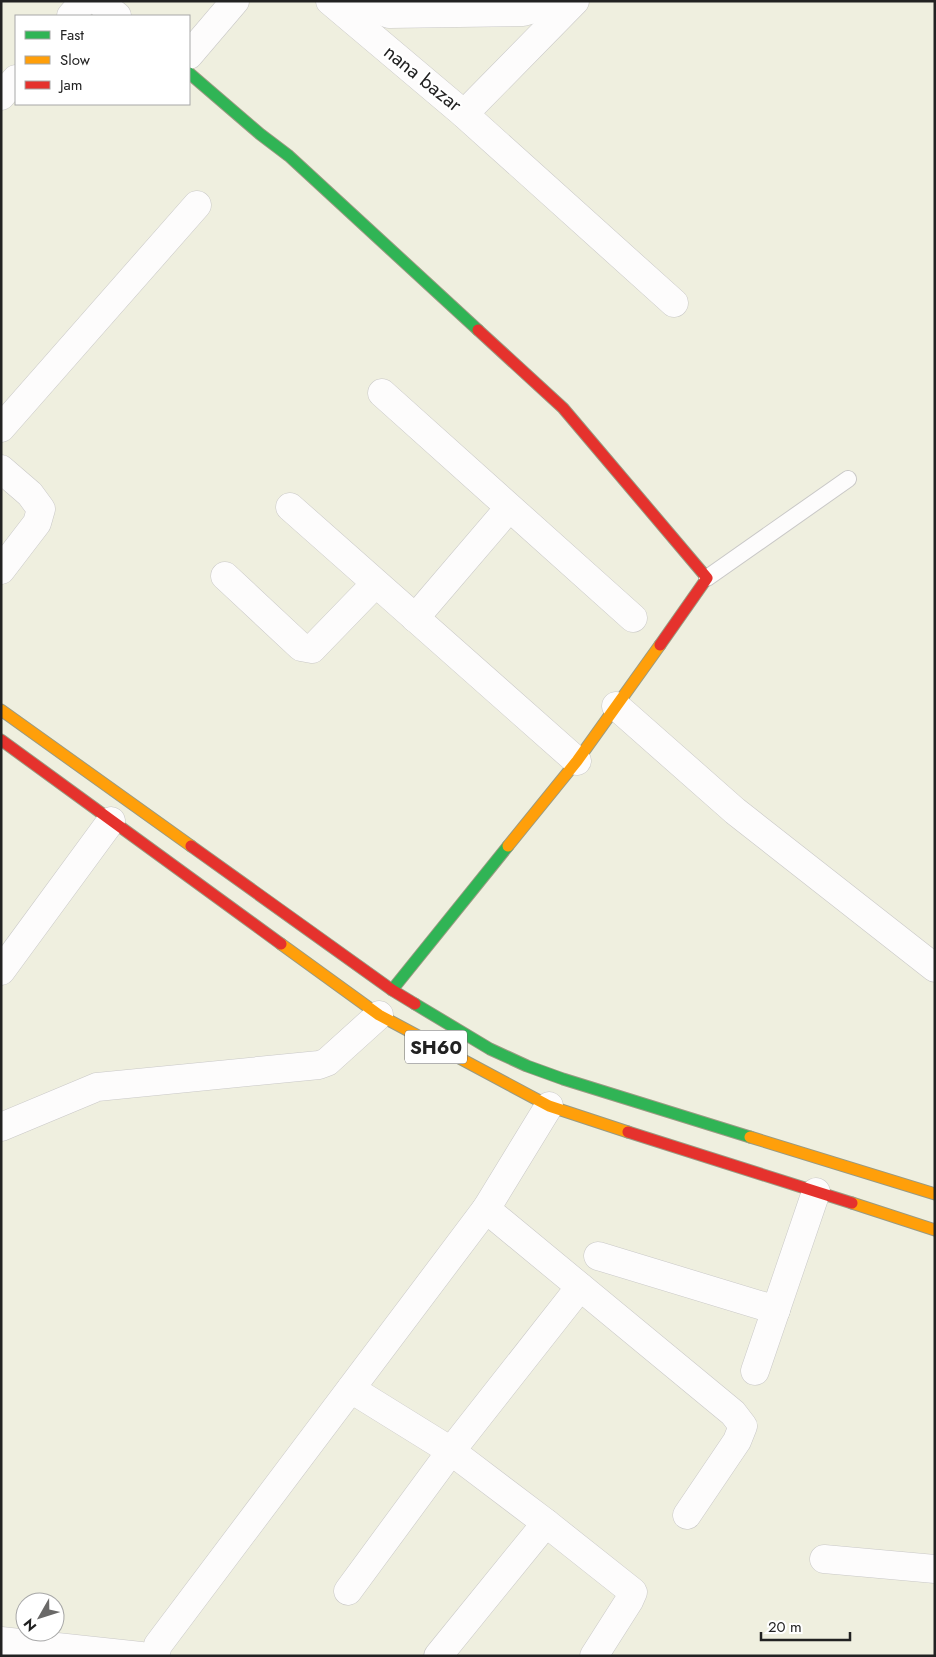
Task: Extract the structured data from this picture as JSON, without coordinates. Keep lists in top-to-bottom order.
{
  "streets": {
    "main road": ["SH60"],
    "street": ["nana bazar"]
  },
  "legend": ["Fast", "Slow", "Jam"],
  "scale_bar": "20 m",
  "north": "bottom left"
}
